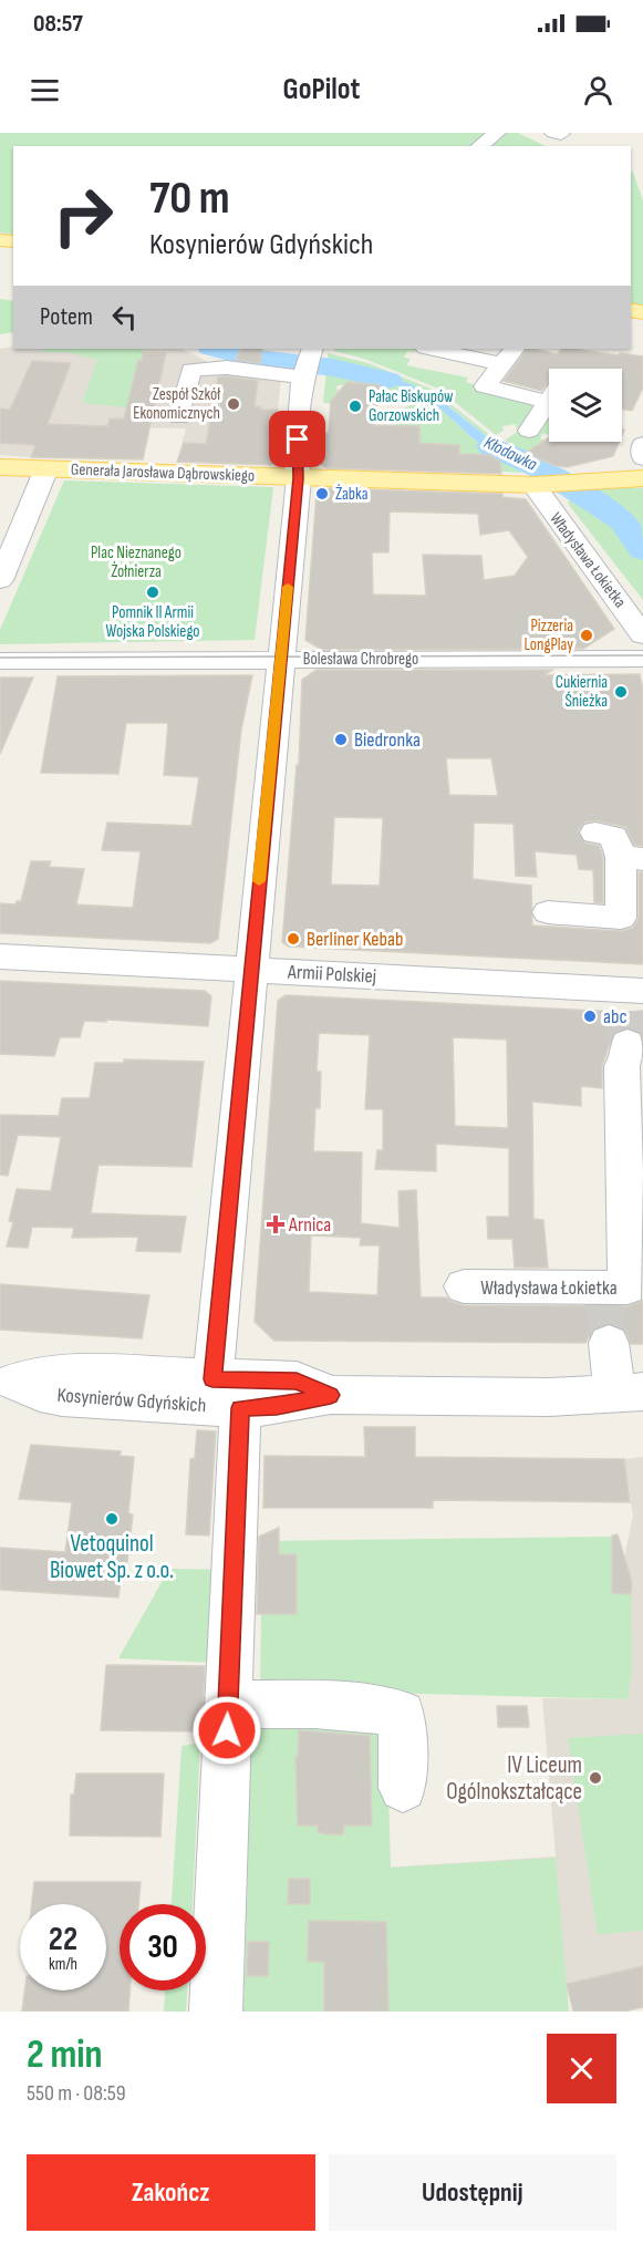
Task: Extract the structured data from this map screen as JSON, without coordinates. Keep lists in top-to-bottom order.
{
  "streets": {
    "main road": ["Generała Jarosława Dąbrowskiego"],
    "street": [
      "Władysława Łokietka",
      "Bolesława Chrobrego",
      "Armii Polskiej",
      "Kosynierów Gdyńskich"
    ]
  },
  "crossings": [
    ["Generała Jarosława Dąbrowskiego", "Władysława Łokietka"],
    ["Władysława Łokietka", "Armii Polskiej"]
  ],
  "water": ["Kłodawka"],
  "parks": ["Plac Nieznanego Żołnierza"],
  "places": {
    "other": [
      "Zespół Szkół Ekonomicznych",
      "Pałac Biskupów Gorzowskich",
      "Żabka",
      "Pomnik II Armii Wojska Polskiego",
      "Pizzeria LongPlay",
      "Cukiernia Śnieżka",
      "Biedronka",
      "Berliner Kebab",
      "abc",
      "Vetoquinol Biowet Sp. z o.o.",
      "IV Liceum Ogólnokształcące"
    ],
    "health": ["Arnica"]
  },
  "page": {
    "status": "08:57",
    "header": "GoPilot",
    "turn": ["70 m", "Kosynierów Gdyńskich"],
    "then": "Potem",
    "speed": "22 km/h",
    "limit": "30",
    "heading": ["2 min", "550 m · 08:59"],
    "buttons": ["Zakończ", "Udostępnij"]
  }
}
